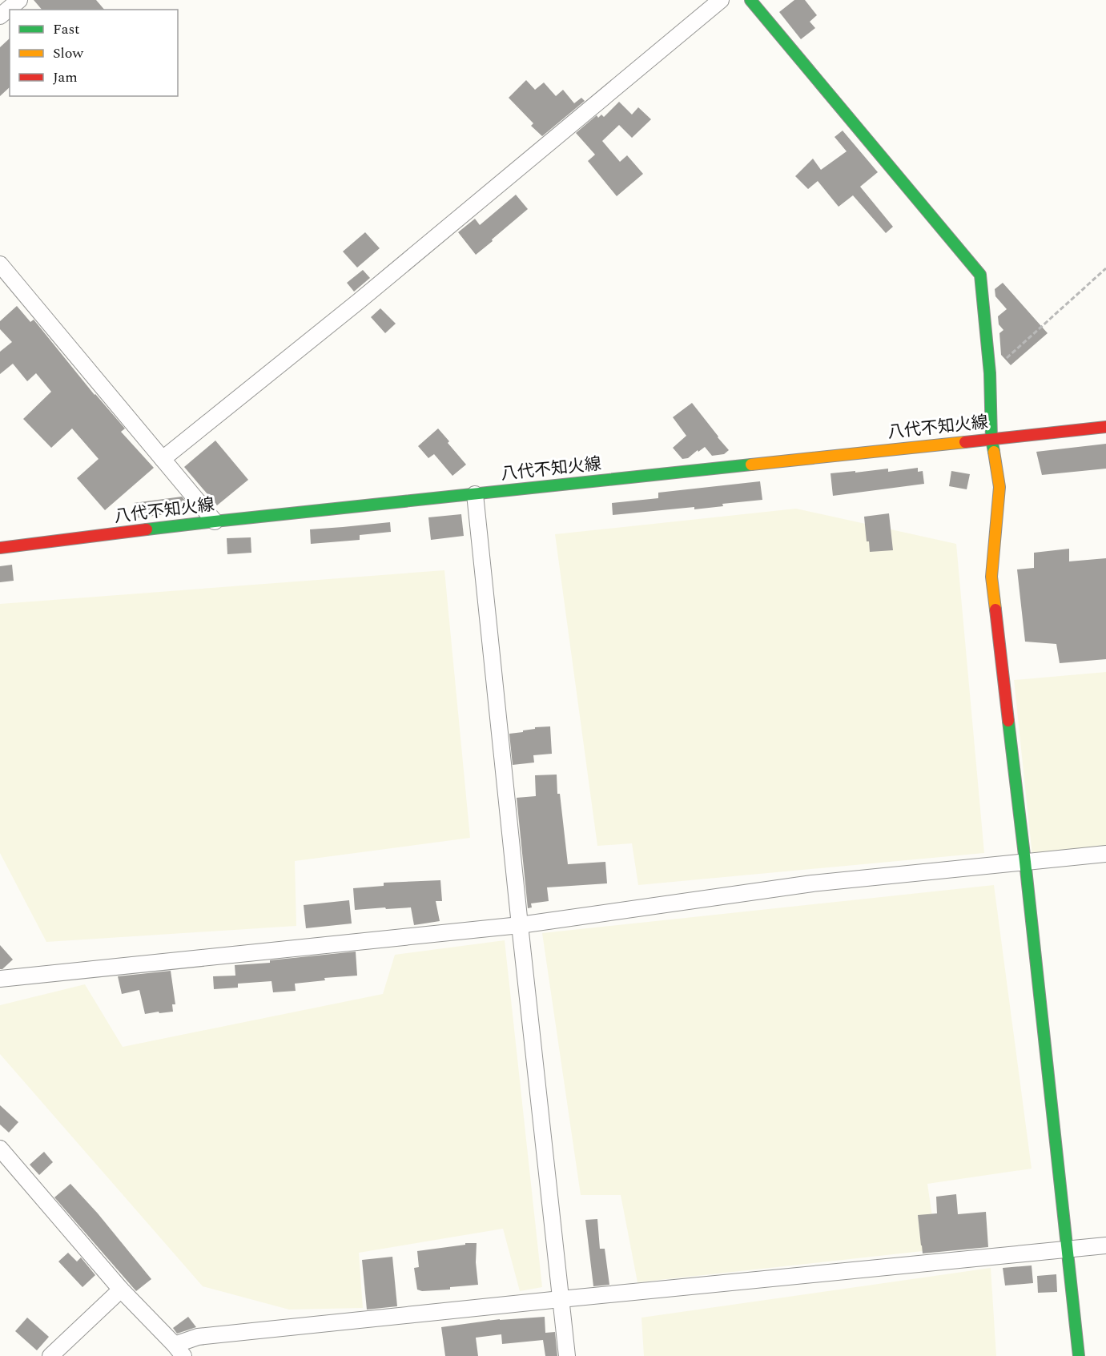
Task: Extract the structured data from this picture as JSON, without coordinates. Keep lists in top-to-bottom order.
{
  "streets": {
    "main road": ["八代不知火線"]
  },
  "legend": ["Fast", "Slow", "Jam"]
}
